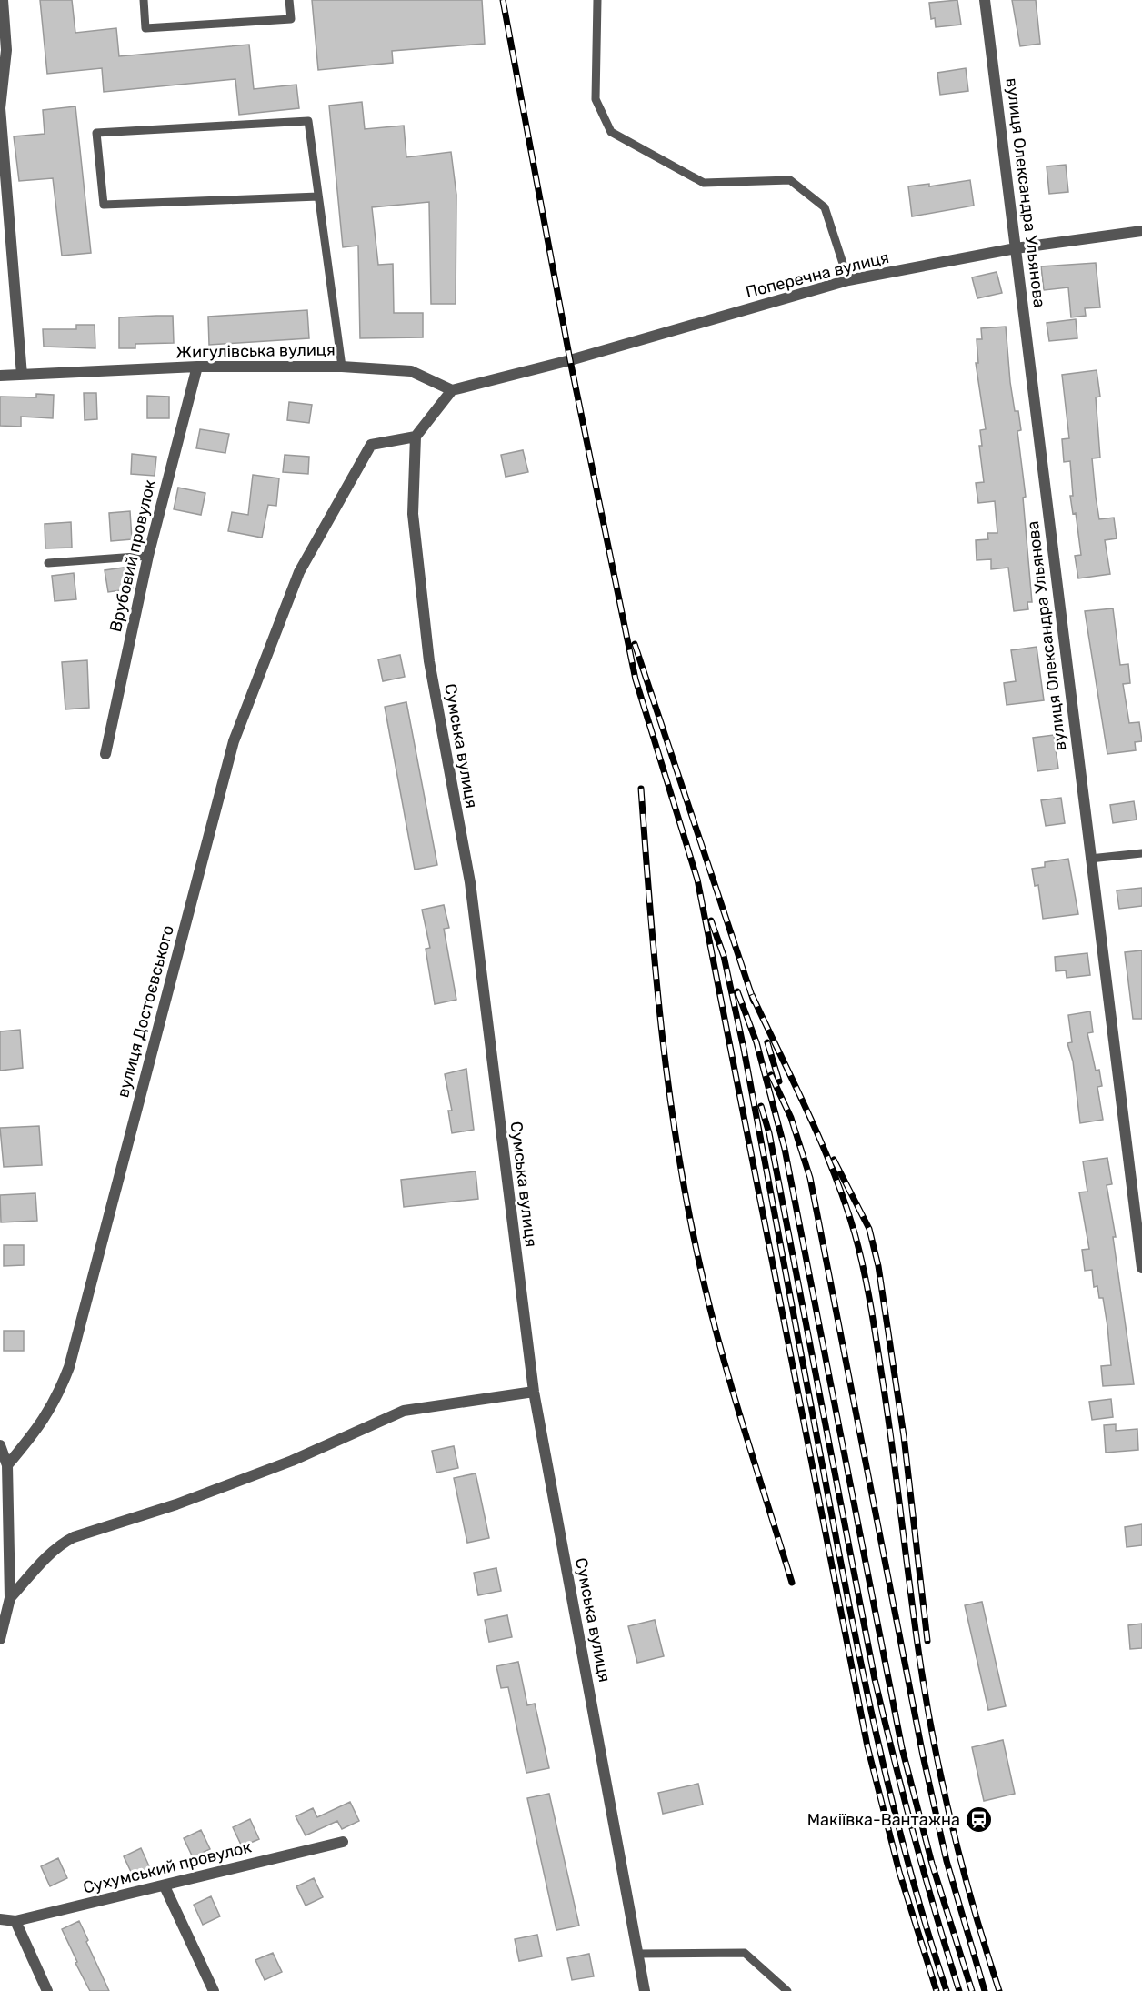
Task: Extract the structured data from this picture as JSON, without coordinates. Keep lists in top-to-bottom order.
{
  "streets": {
    "street": [
      "вулиця Олександра Ульянова",
      "Поперечна вулиця",
      "Жигулівська вулиця",
      "Врубовий провулок",
      "Сумська вулиця",
      "вулиця Достоєвського",
      "Сухумський провулок"
    ]
  },
  "crossings": [
    ["вулиця Олександра Ульянова", "Поперечна вулиця"],
    ["Поперечна вулиця", "Жигулівська вулиця"],
    ["Жигулівська вулиця", "Врубовий провулок"],
    ["Сумська вулиця", "вулиця Достоєвського"]
  ],
  "places": {
    "station": ["Макіївка-Вантажна"]
  }
}
